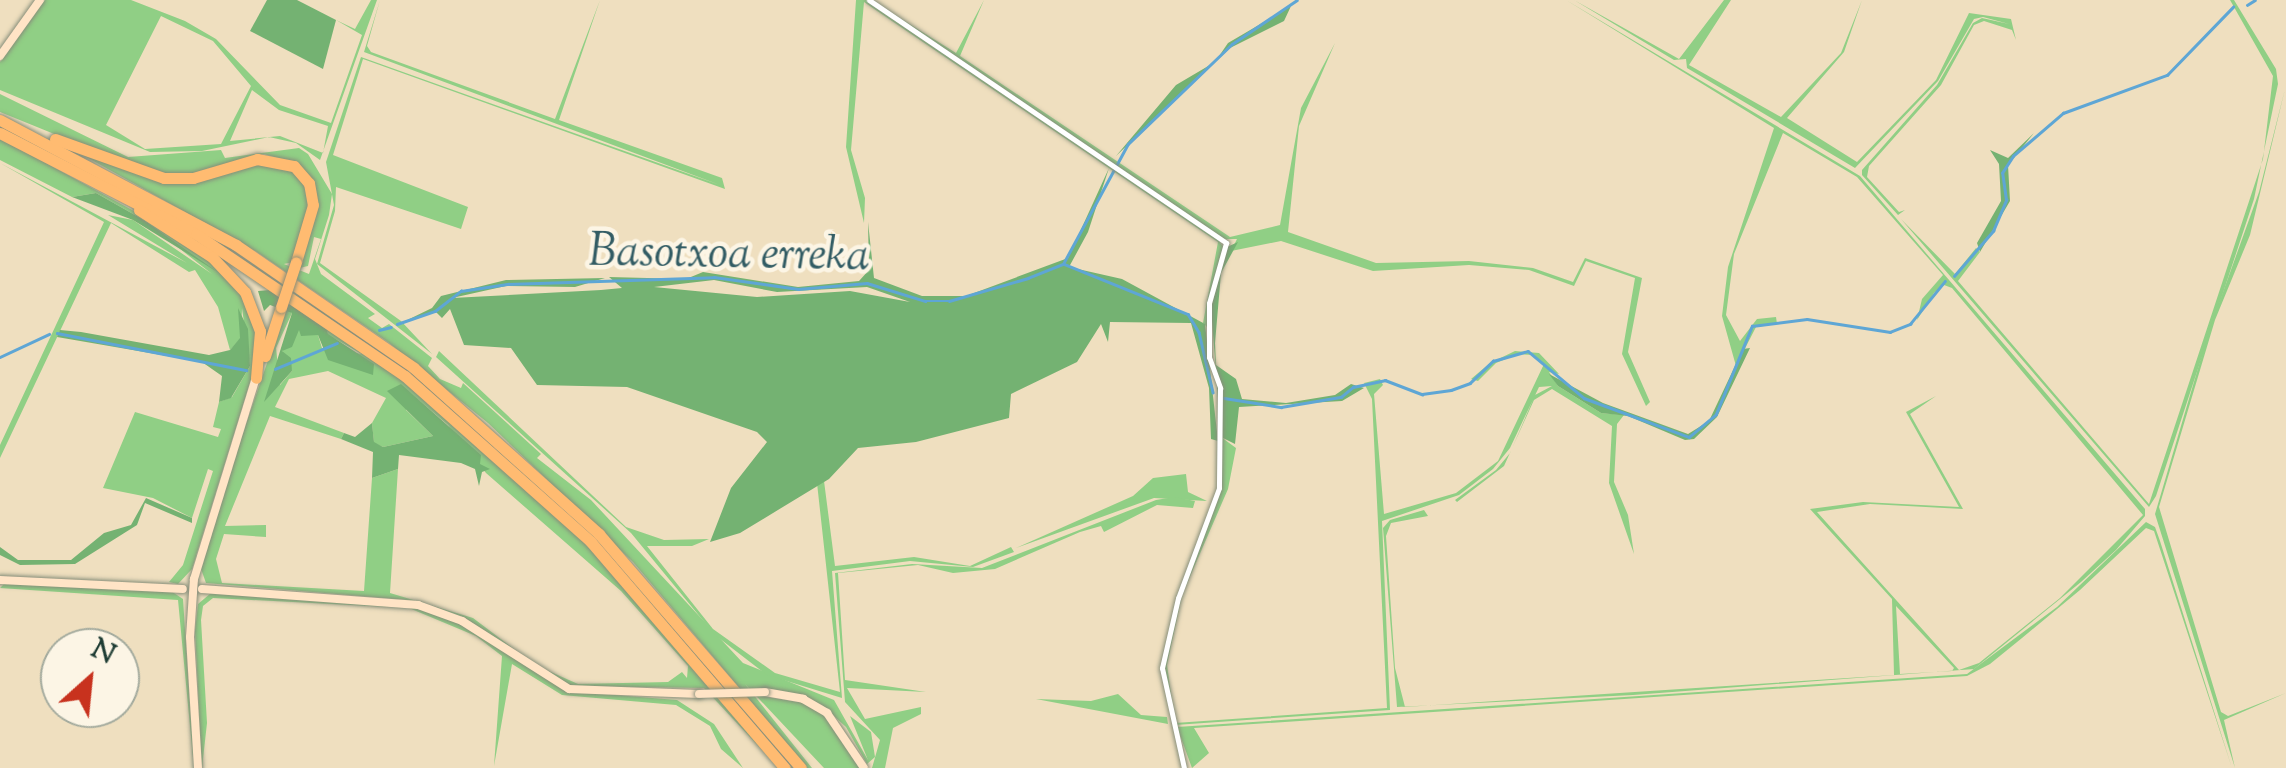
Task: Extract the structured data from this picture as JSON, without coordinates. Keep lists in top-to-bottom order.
{
  "water": ["Basotxoa erreka"],
  "north": "top right"
}
